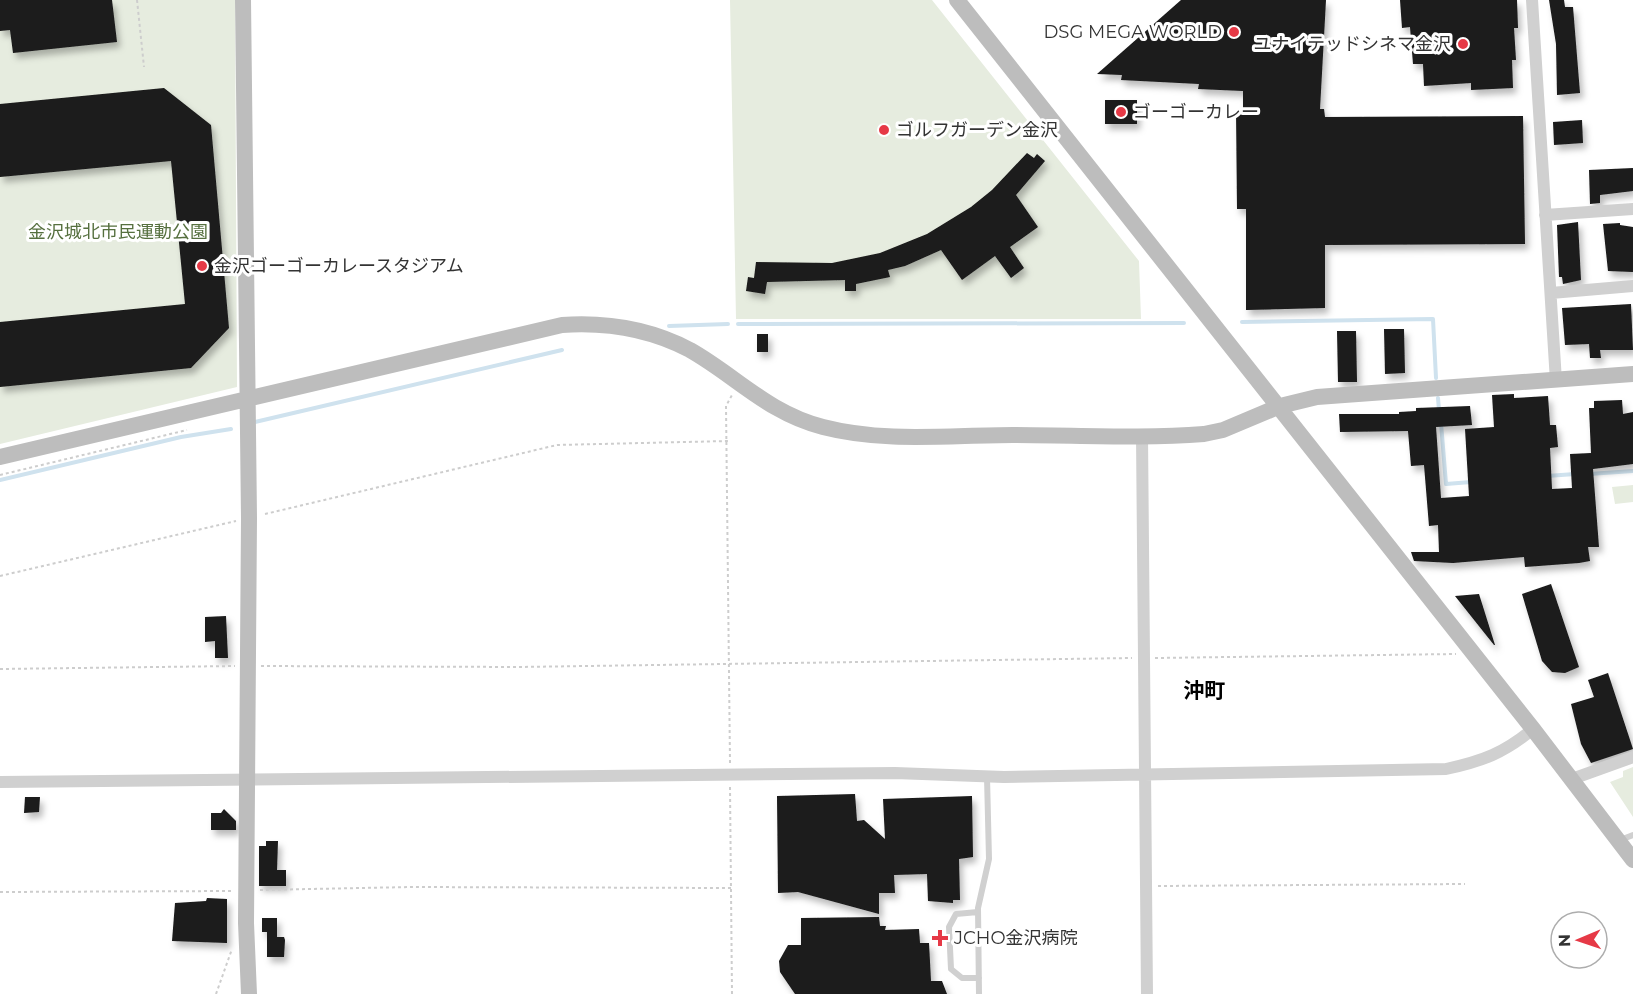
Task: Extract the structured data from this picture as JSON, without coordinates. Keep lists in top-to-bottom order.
{
  "districts": ["沖町"],
  "parks": ["金沢城北市民運動公園"],
  "places": {
    "other": [
      "DSG MEGA WORLD",
      "ユナイテッドシネマ金沢",
      "ゴーゴーカレー",
      "ゴルフガーデン金沢",
      "金沢ゴーゴーカレースタジアム"
    ],
    "health": ["JCHO金沢病院"]
  },
  "north": "left"
}
